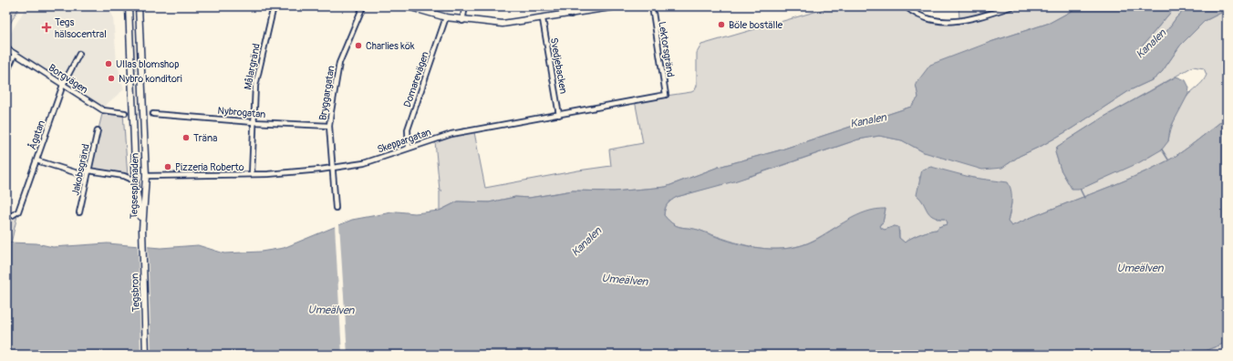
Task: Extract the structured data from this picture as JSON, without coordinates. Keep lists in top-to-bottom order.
{
  "streets": {
    "main road": ["Tegsesplanaden", "Tegsbron"],
    "street": [
      "Lektorsgränd",
      "Svedjebacken",
      "Målargränd",
      "Borgvägen",
      "Domarevägen",
      "Bryggargatan",
      "Nybrogatan",
      "Ågatan",
      "Skeppargatan",
      "Jakobsgränd"
    ]
  },
  "crossings": [
    ["Lektorsgränd", "Skeppargatan"],
    ["Svedjebacken", "Skeppargatan"],
    ["Målargränd", "Nybrogatan"],
    ["Målargränd", "Skeppargatan"],
    ["Borgvägen", "Ågatan"],
    ["Domarevägen", "Skeppargatan"],
    ["Bryggargatan", "Nybrogatan"],
    ["Bryggargatan", "Skeppargatan"],
    ["Skeppargatan", "Tegsesplanaden"],
    ["Tegsesplanaden", "Tegsbron"]
  ],
  "water": ["Kanalen", "Umeälven"],
  "places": {
    "other": [
      "Böle boställe",
      "Charlies kök",
      "Ullas blomshop",
      "Nybro konditori",
      "Träna",
      "Pizzeria Roberto"
    ],
    "health": ["Tegs hälsocentral"]
  }
}
